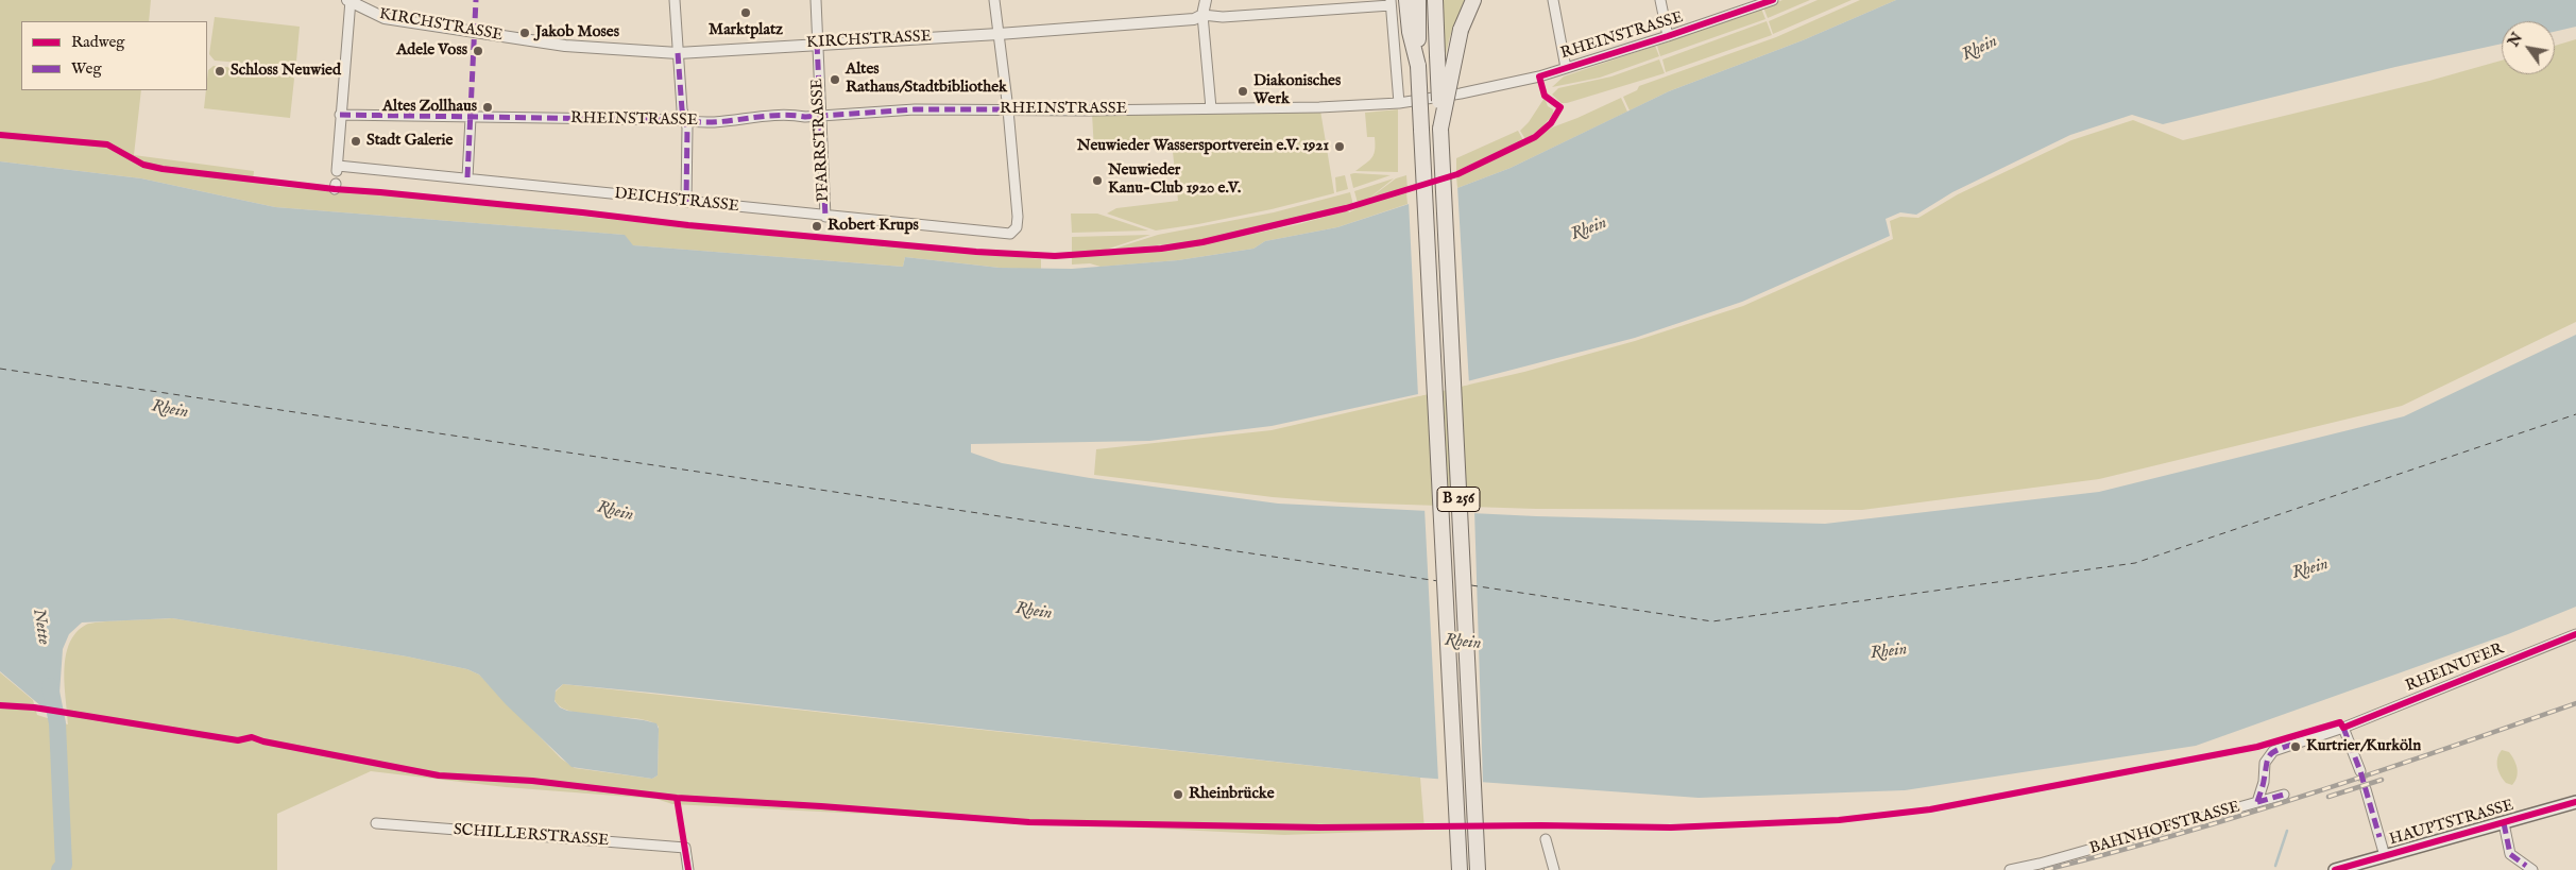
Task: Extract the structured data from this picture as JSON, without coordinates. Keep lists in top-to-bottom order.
{
  "streets": {
    "highway": ["B 256"],
    "main road": ["HAUPTSTRASSE"],
    "street": [
      "KIRCHSTRASSE",
      "RHEINSTRASSE",
      "PFARRSTRASSE",
      "DEICHSTRASSE",
      "RHEINUFER",
      "BAHNHOFSTRASSE",
      "SCHILLERSTRASSE"
    ]
  },
  "crossings": [
    ["KIRCHSTRASSE", "PFARRSTRASSE"],
    ["RHEINSTRASSE", "PFARRSTRASSE"],
    ["RHEINSTRASSE", "DEICHSTRASSE"],
    ["PFARRSTRASSE", "DEICHSTRASSE"],
    ["RHEINUFER", "BAHNHOFSTRASSE"]
  ],
  "water": ["Rhein", "Nette"],
  "places": [
    "Marktplatz",
    "Jakob Moses",
    "Adele Voss",
    "Schloss Neuwied",
    "Altes Rathaus/Stadtbibliothek",
    "Diakonisches Werk",
    "Altes Zollhaus",
    "Stadt Galerie",
    "Neuwieder Wassersportverein e.V. 1921",
    "Neuwieder Kanu-Club 1920 e.V.",
    "Robert Krups",
    "Kurtrier/Kurköln",
    "Rheinbrücke"
  ],
  "legend": ["Radweg", "Weg"],
  "north": "top left"
}
